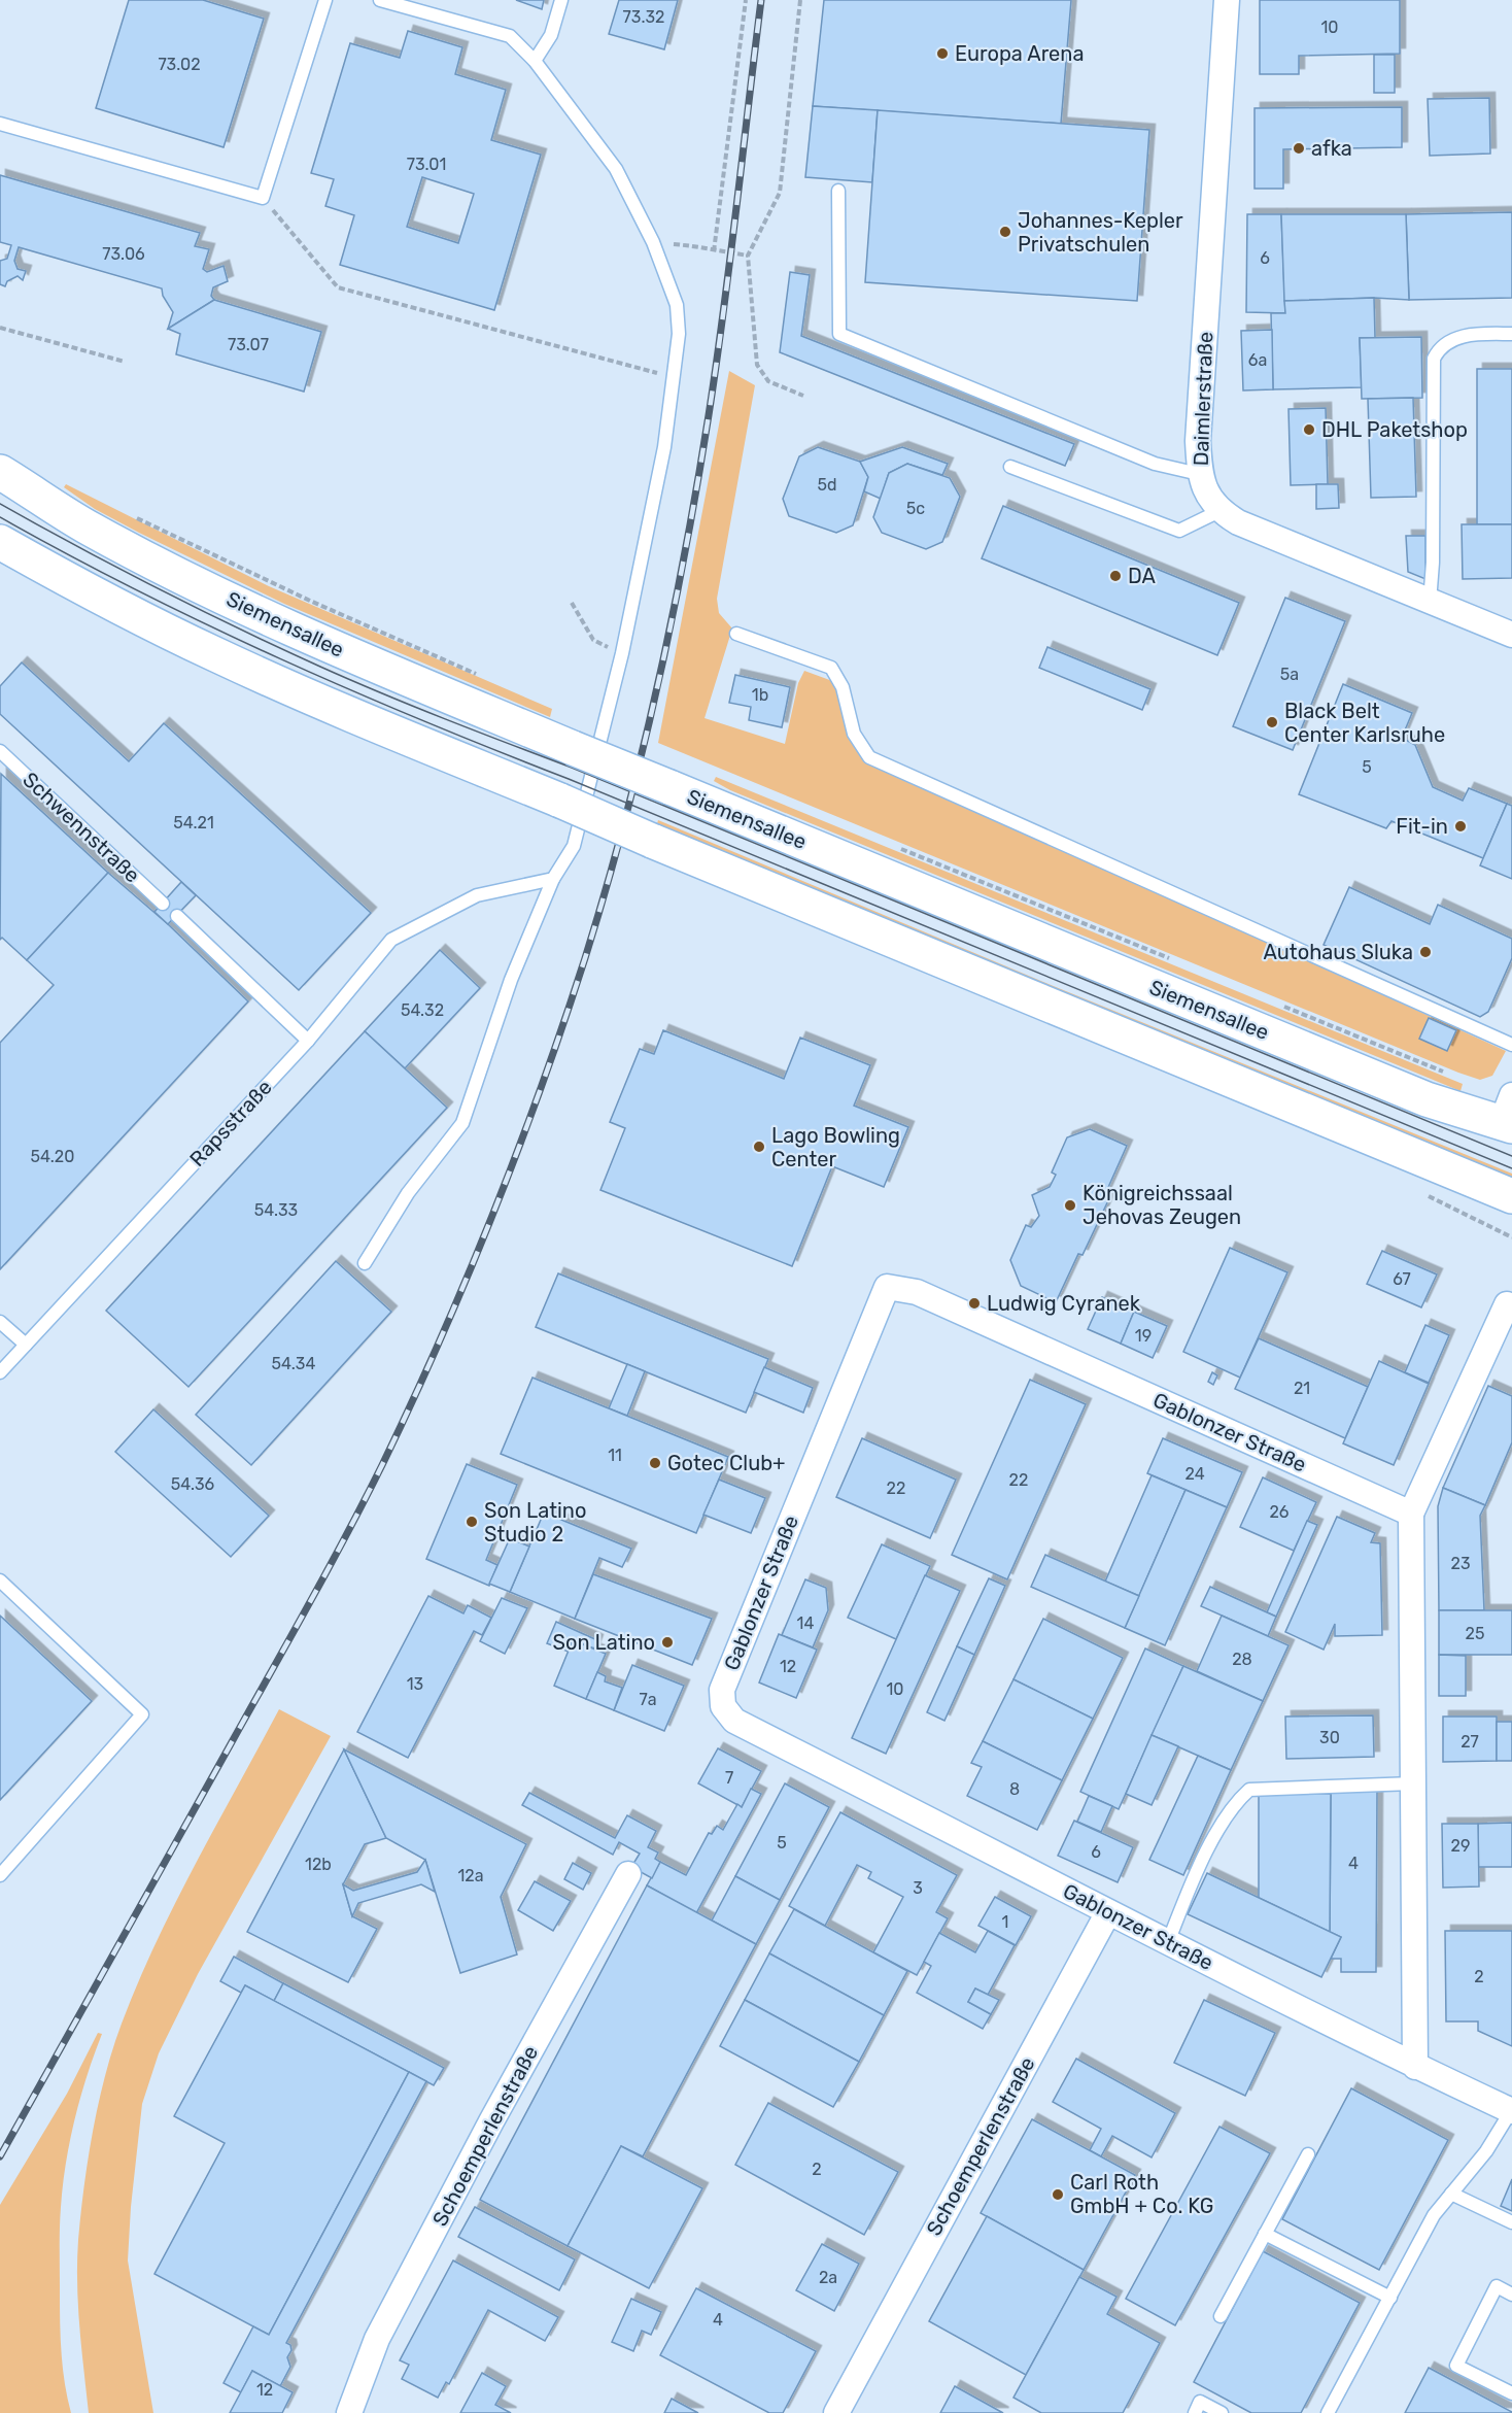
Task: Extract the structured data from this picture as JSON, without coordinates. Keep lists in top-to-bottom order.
{
  "streets": {
    "main road": ["Siemensallee"],
    "street": ["Daimlerstraße", "Gablonzer Straße", "Schoemperlenstraße"],
    "lane": ["Schwennstraße", "Rapsstraße"]
  },
  "crossings": [
    ["Gablonzer Straße", "Schoemperlenstraße"]
  ],
  "places": [
    "Europa Arena",
    "afka",
    "Johannes-Kepler Privatschulen",
    "DHL Paketshop",
    "DA",
    "Black Belt Center Karlsruhe",
    "Fit-in",
    "Autohaus Sluka",
    "Lago Bowling Center",
    "Königreichssaal Jehovas Zeugen",
    "Ludwig Cyranek",
    "Gotec Club+",
    "Son Latino Studio 2",
    "Son Latino",
    "Carl Roth GmbH + Co. KG"
  ],
  "house_numbers": [
    "73.32",
    "10",
    "73.02",
    "73.01",
    "73.06",
    "6",
    "73.07",
    "6a",
    "5d",
    "5c",
    "5a",
    "1b",
    "5",
    "54.21",
    "54.32",
    "54.20",
    "54.33",
    "67",
    "19",
    "54.34",
    "21",
    "11",
    "24",
    "22",
    "54.36",
    "22",
    "26",
    "23",
    "14",
    "25",
    "28",
    "12",
    "13",
    "10",
    "7a",
    "30",
    "27",
    "7",
    "8",
    "5",
    "29",
    "6",
    "4",
    "12b",
    "12a",
    "3",
    "1",
    "2",
    "2",
    "2a",
    "4",
    "12"
  ]
}
